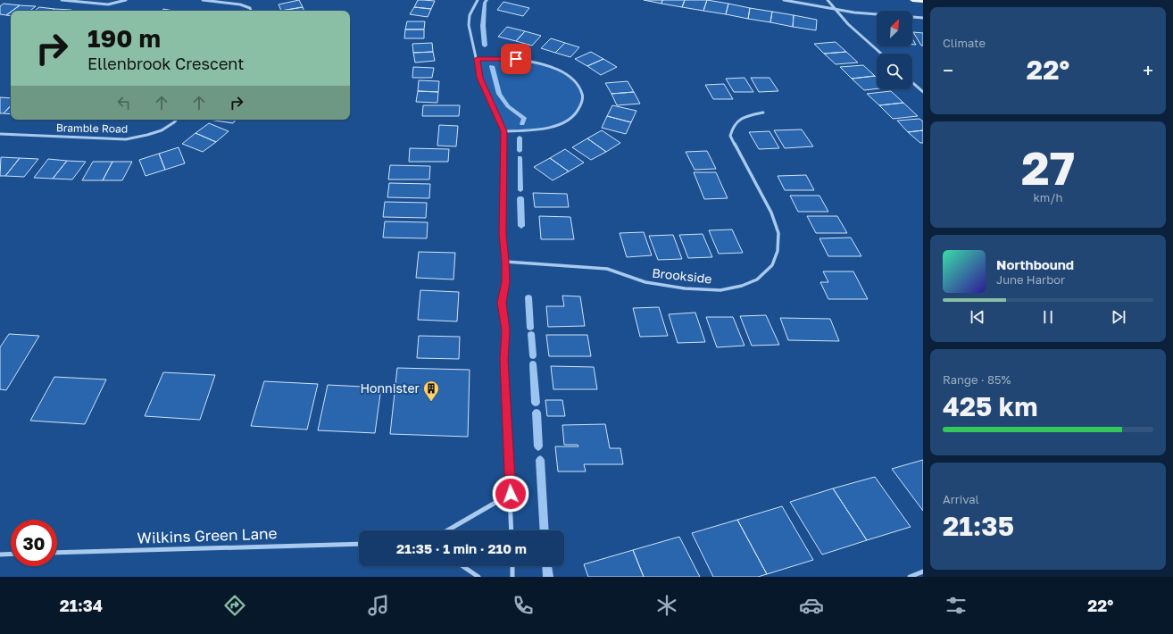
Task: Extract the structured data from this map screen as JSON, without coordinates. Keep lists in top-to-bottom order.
{
  "streets": {
    "street": ["Bramble Road", "Brookside", "Wilkins Green Lane"]
  },
  "places": {
    "building": ["Honnister"]
  },
  "north": "top right",
  "page": {
    "tile": [
      "Climate",
      ["27", "km/h"],
      ["Range · 85%", "425 km"],
      ["Arrival", "21:35"]
    ],
    "turn": ["190 m", "Ellenbrook Crescent"],
    "heat": ["−", "22°", "+"],
    "song": ["Northbound", "June Harbor"],
    "limit": "30",
    "trip": "21:35 · 1 min · 210 m",
    "tabs": ["21:34", "22°"]
  }
}
